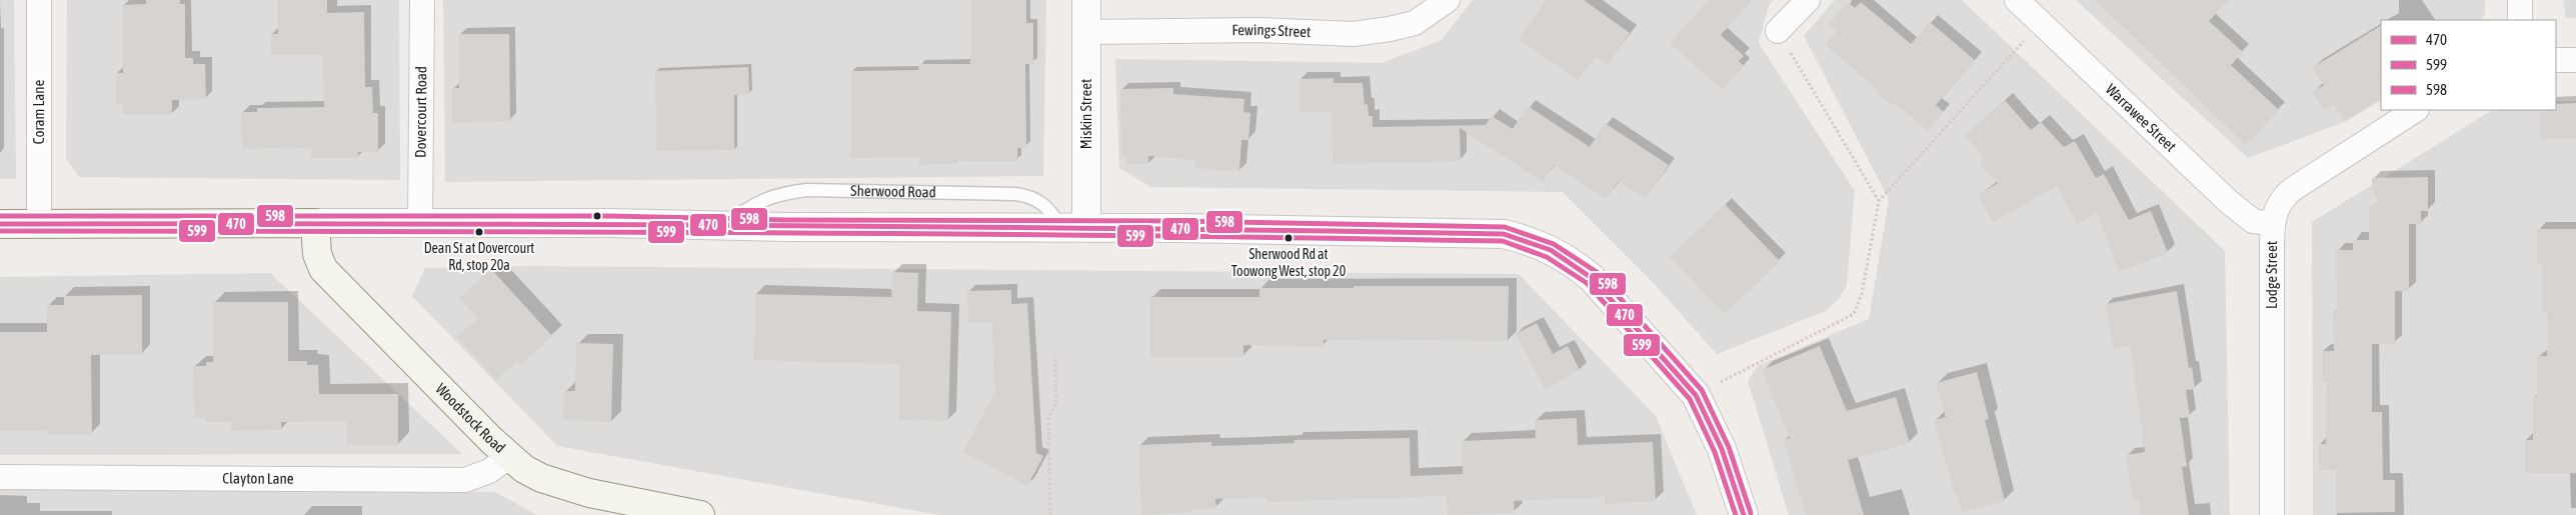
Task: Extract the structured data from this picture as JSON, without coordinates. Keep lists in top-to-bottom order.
{
  "streets": {
    "main road": ["Woodstock Road"],
    "street": [
      "Fewings Street",
      "Dovercourt Road",
      "Coram Lane",
      "Miskin Street",
      "Warrawee Street",
      "Lodge Street",
      "Clayton Lane"
    ],
    "lane": ["Sherwood Road"]
  },
  "crossings": [
    ["Fewings Street", "Miskin Street"],
    ["Miskin Street", "Sherwood Road"],
    ["Warrawee Street", "Lodge Street"],
    ["Woodstock Road", "Clayton Lane"]
  ],
  "places": ["Dean St at Dovercourt Rd, stop 20a", "Sherwood Rd at Toowong West, stop 20"],
  "lines": ["transit line 598", "transit line 470", "transit line 599"],
  "legend": ["470", "599", "598"]
}
